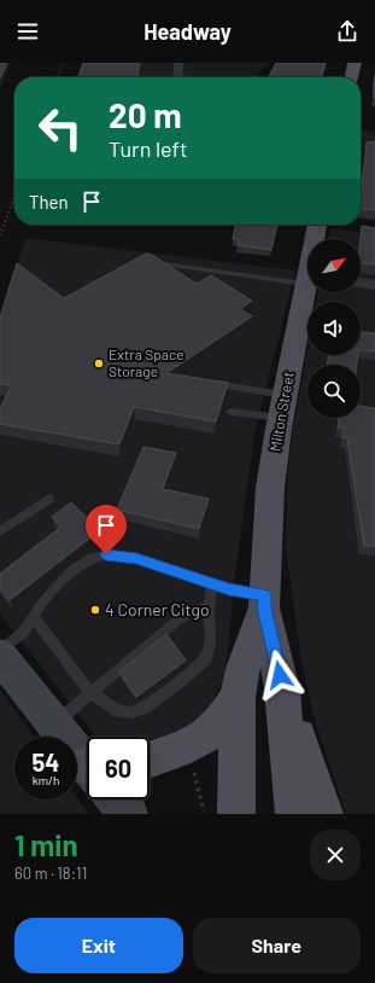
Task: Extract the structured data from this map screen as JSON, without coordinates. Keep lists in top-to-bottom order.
{
  "streets": {
    "main road": ["Milton Street"]
  },
  "places": ["Extra Space Storage", "4 Corner Citgo"],
  "north": "top right",
  "page": {
    "header": "Headway",
    "turn": ["20 m", "Turn left"],
    "then": "Then",
    "speed": "54 km/h",
    "limit": "60",
    "heading": ["1 min", "60 m · 18:11"],
    "buttons": ["Exit", "Share"]
  }
}
